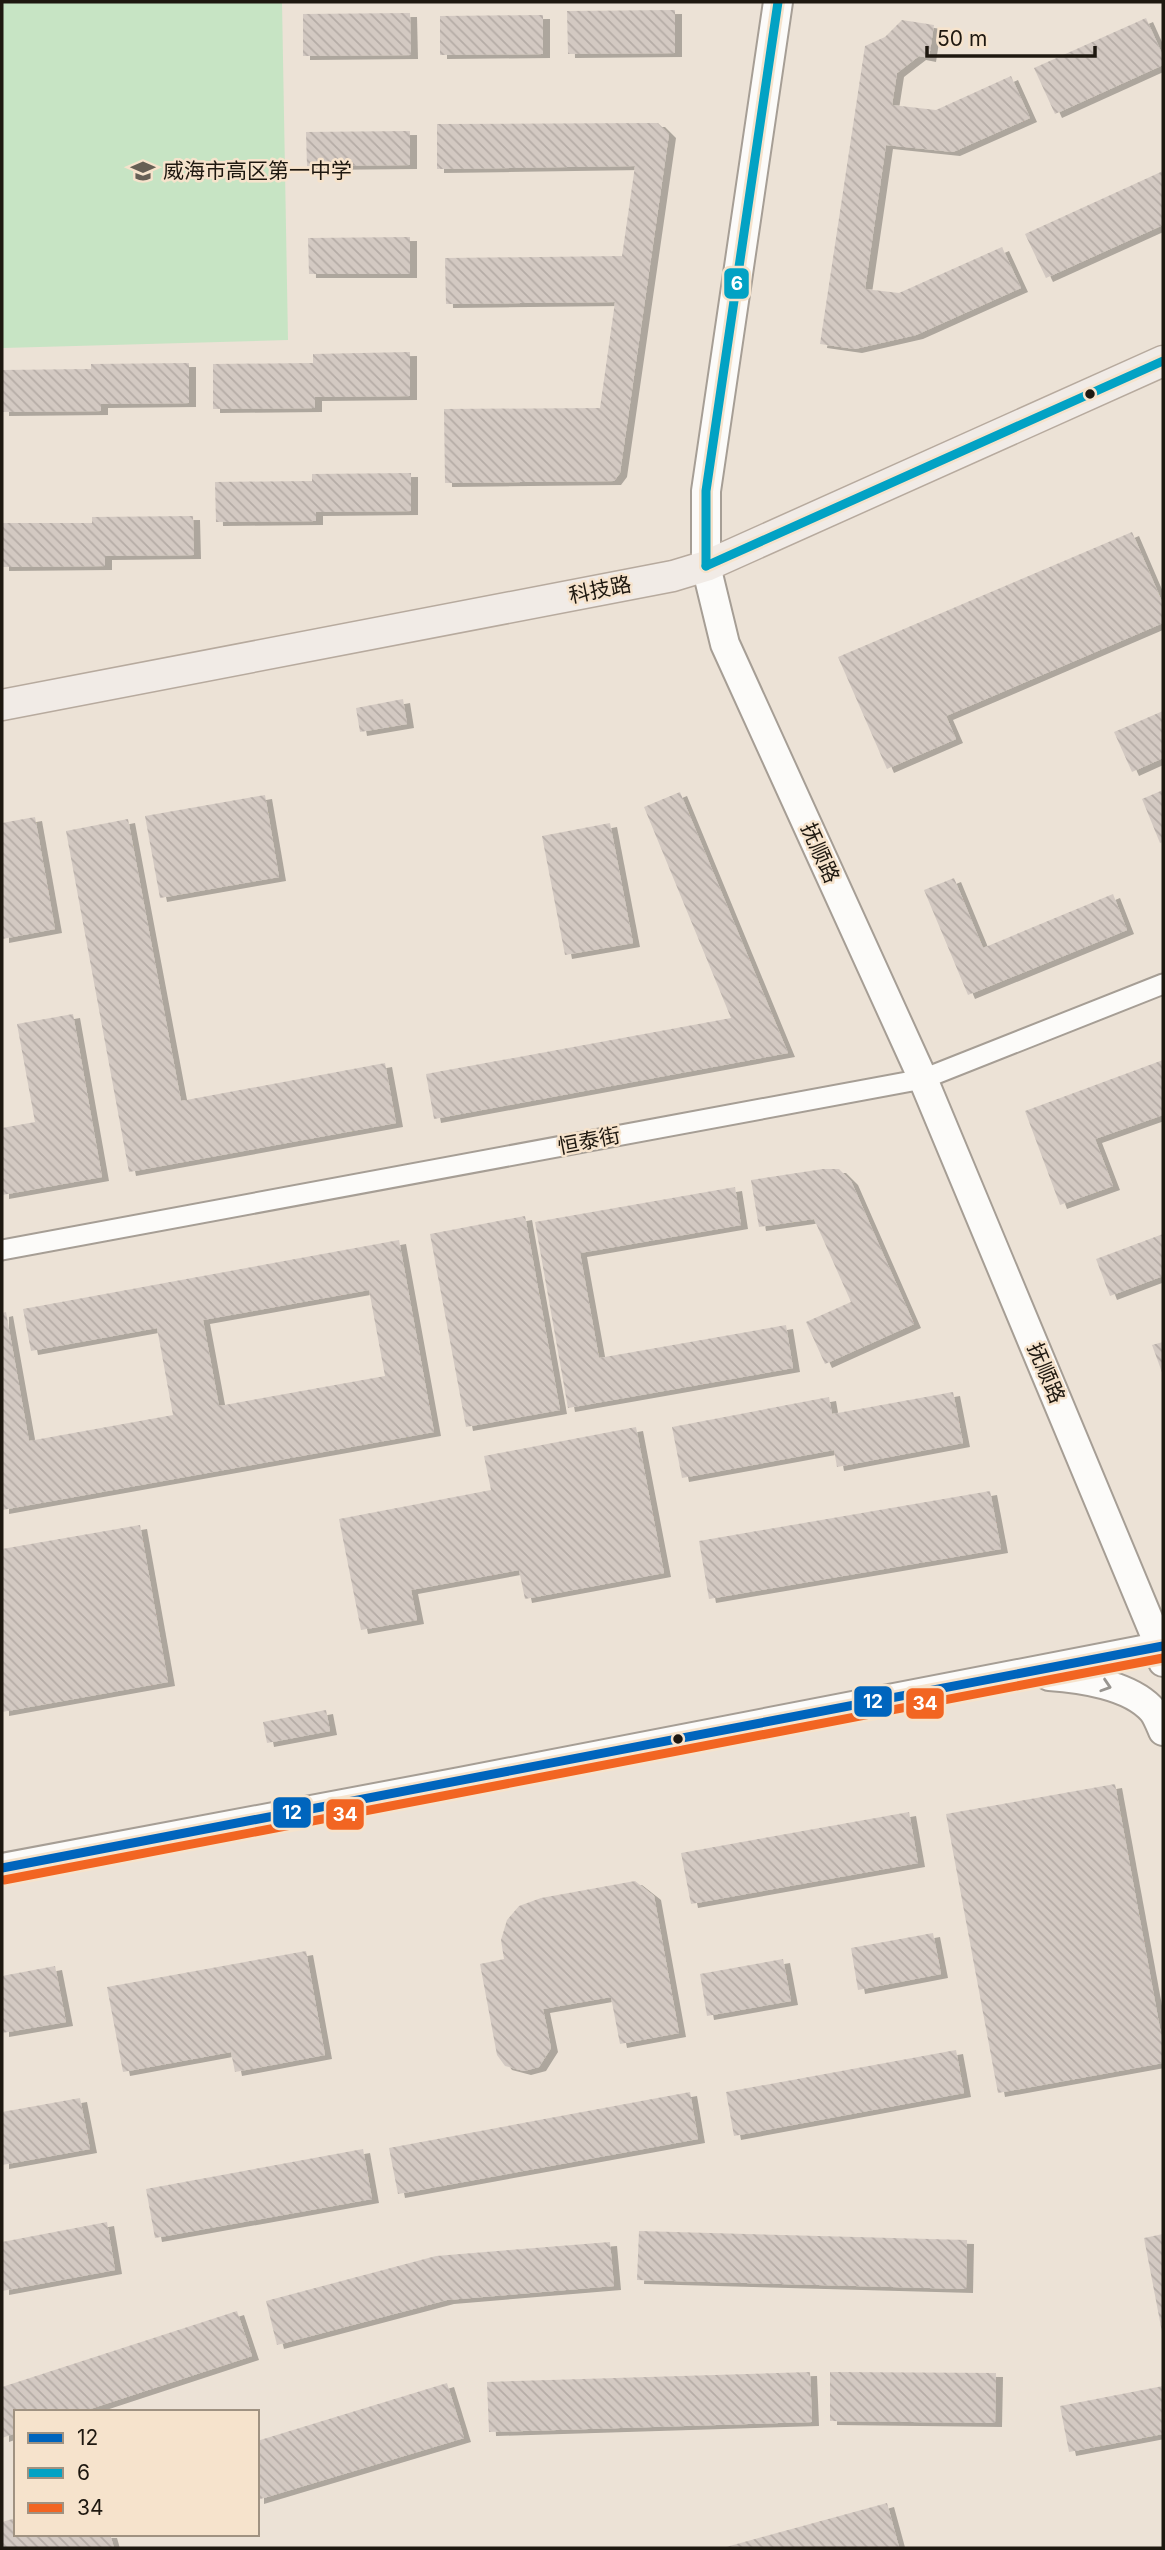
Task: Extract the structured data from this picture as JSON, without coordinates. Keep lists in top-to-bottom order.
{
  "streets": {
    "main road": ["科技路"],
    "street": ["抚顺路", "恒泰街"]
  },
  "crossings": [
    ["科技路", "抚顺路"],
    ["抚顺路", "恒泰街"]
  ],
  "places": {
    "school or university": ["威海市高区第一中学"]
  },
  "lines": ["transit line 6", "transit line 12", "transit line 34"],
  "legend": ["12", "6", "34"],
  "scale_bar": "50 m"
}
